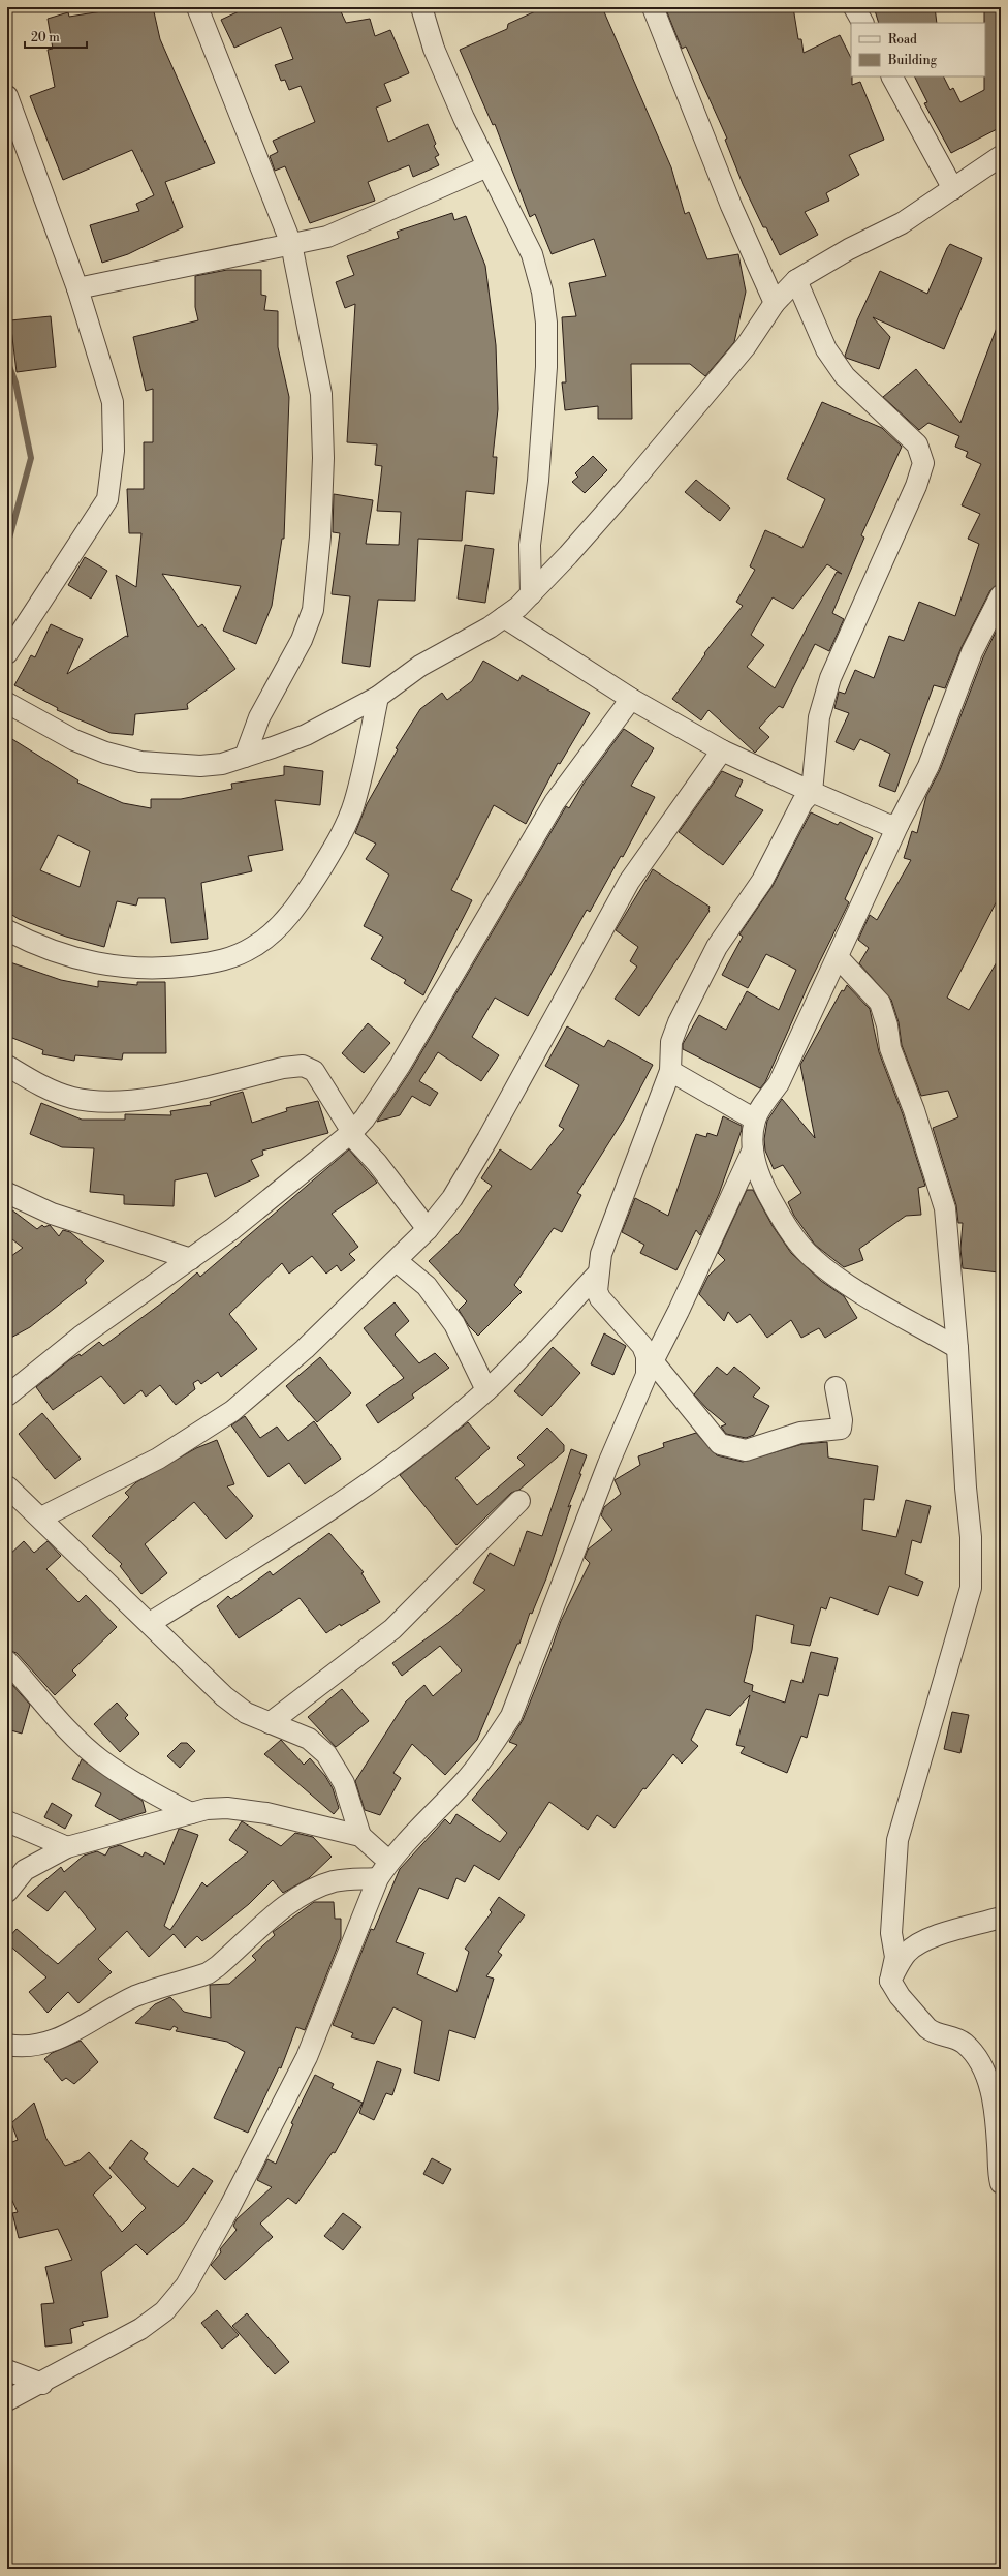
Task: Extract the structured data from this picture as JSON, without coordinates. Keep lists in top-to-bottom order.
{
  "legend": ["Road", "Building"],
  "scale_bar": "20 m"
}
